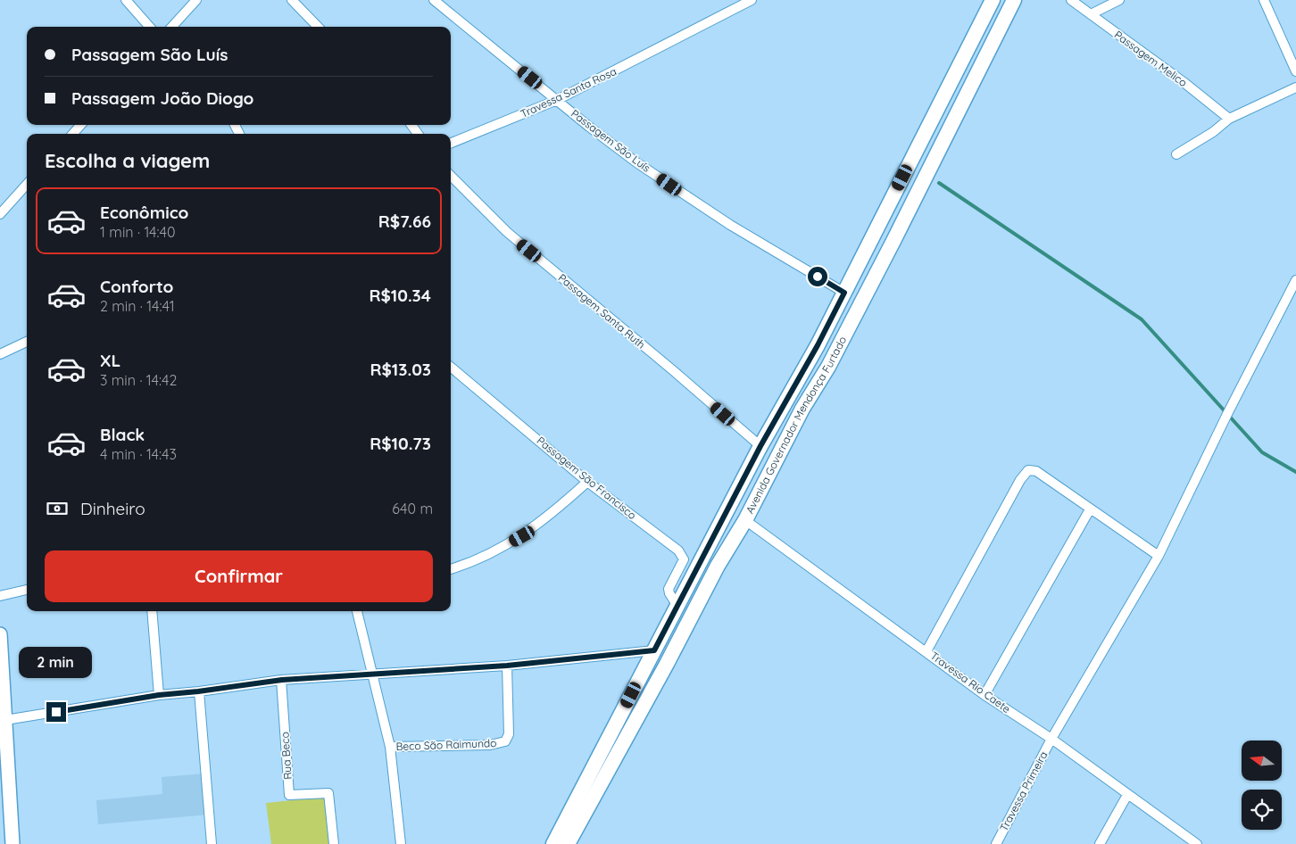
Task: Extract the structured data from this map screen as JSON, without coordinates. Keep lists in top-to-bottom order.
{
  "streets": {
    "main road": ["Avenida Governador Mendonça Furtado"],
    "street": [
      "Passagem Melico",
      "Travessa Santa Rosa",
      "Passagem São Luís",
      "Passagem Santa Ruth",
      "Passagem São Francisco",
      "Travessa Rio Caete",
      "Beco São Raimundo",
      "Rua Beco",
      "Travessa Primeira"
    ]
  },
  "crossings": [
    ["Travessa Santa Rosa", "Passagem São Luís"],
    ["Passagem São Luís", "Avenida Governador Mendonça Furtado"],
    ["Passagem Santa Ruth", "Avenida Governador Mendonça Furtado"],
    ["Avenida Governador Mendonça Furtado", "Passagem São Francisco"],
    ["Avenida Governador Mendonça Furtado", "Travessa Rio Caete"],
    ["Travessa Rio Caete", "Travessa Primeira"]
  ],
  "north": "left",
  "page": {
    "banner": ["Passagem São Luís", "Passagem João Diogo"],
    "heading": "Escolha a viagem",
    "list": [
      {
        "name": "Econômico",
        "note": "1 min · 14:40",
        "value": "R$7.66"
      },
      {
        "name": "Conforto",
        "note": "2 min · 14:41",
        "value": "R$10.34"
      },
      {
        "name": "XL",
        "note": "3 min · 14:42",
        "value": "R$13.03"
      },
      {
        "name": "Black",
        "note": "4 min · 14:43",
        "value": "R$10.73"
      }
    ],
    "pay": ["Dinheiro", "640 m"],
    "buttons": "Confirmar",
    "bubble": "2 min"
  }
}
